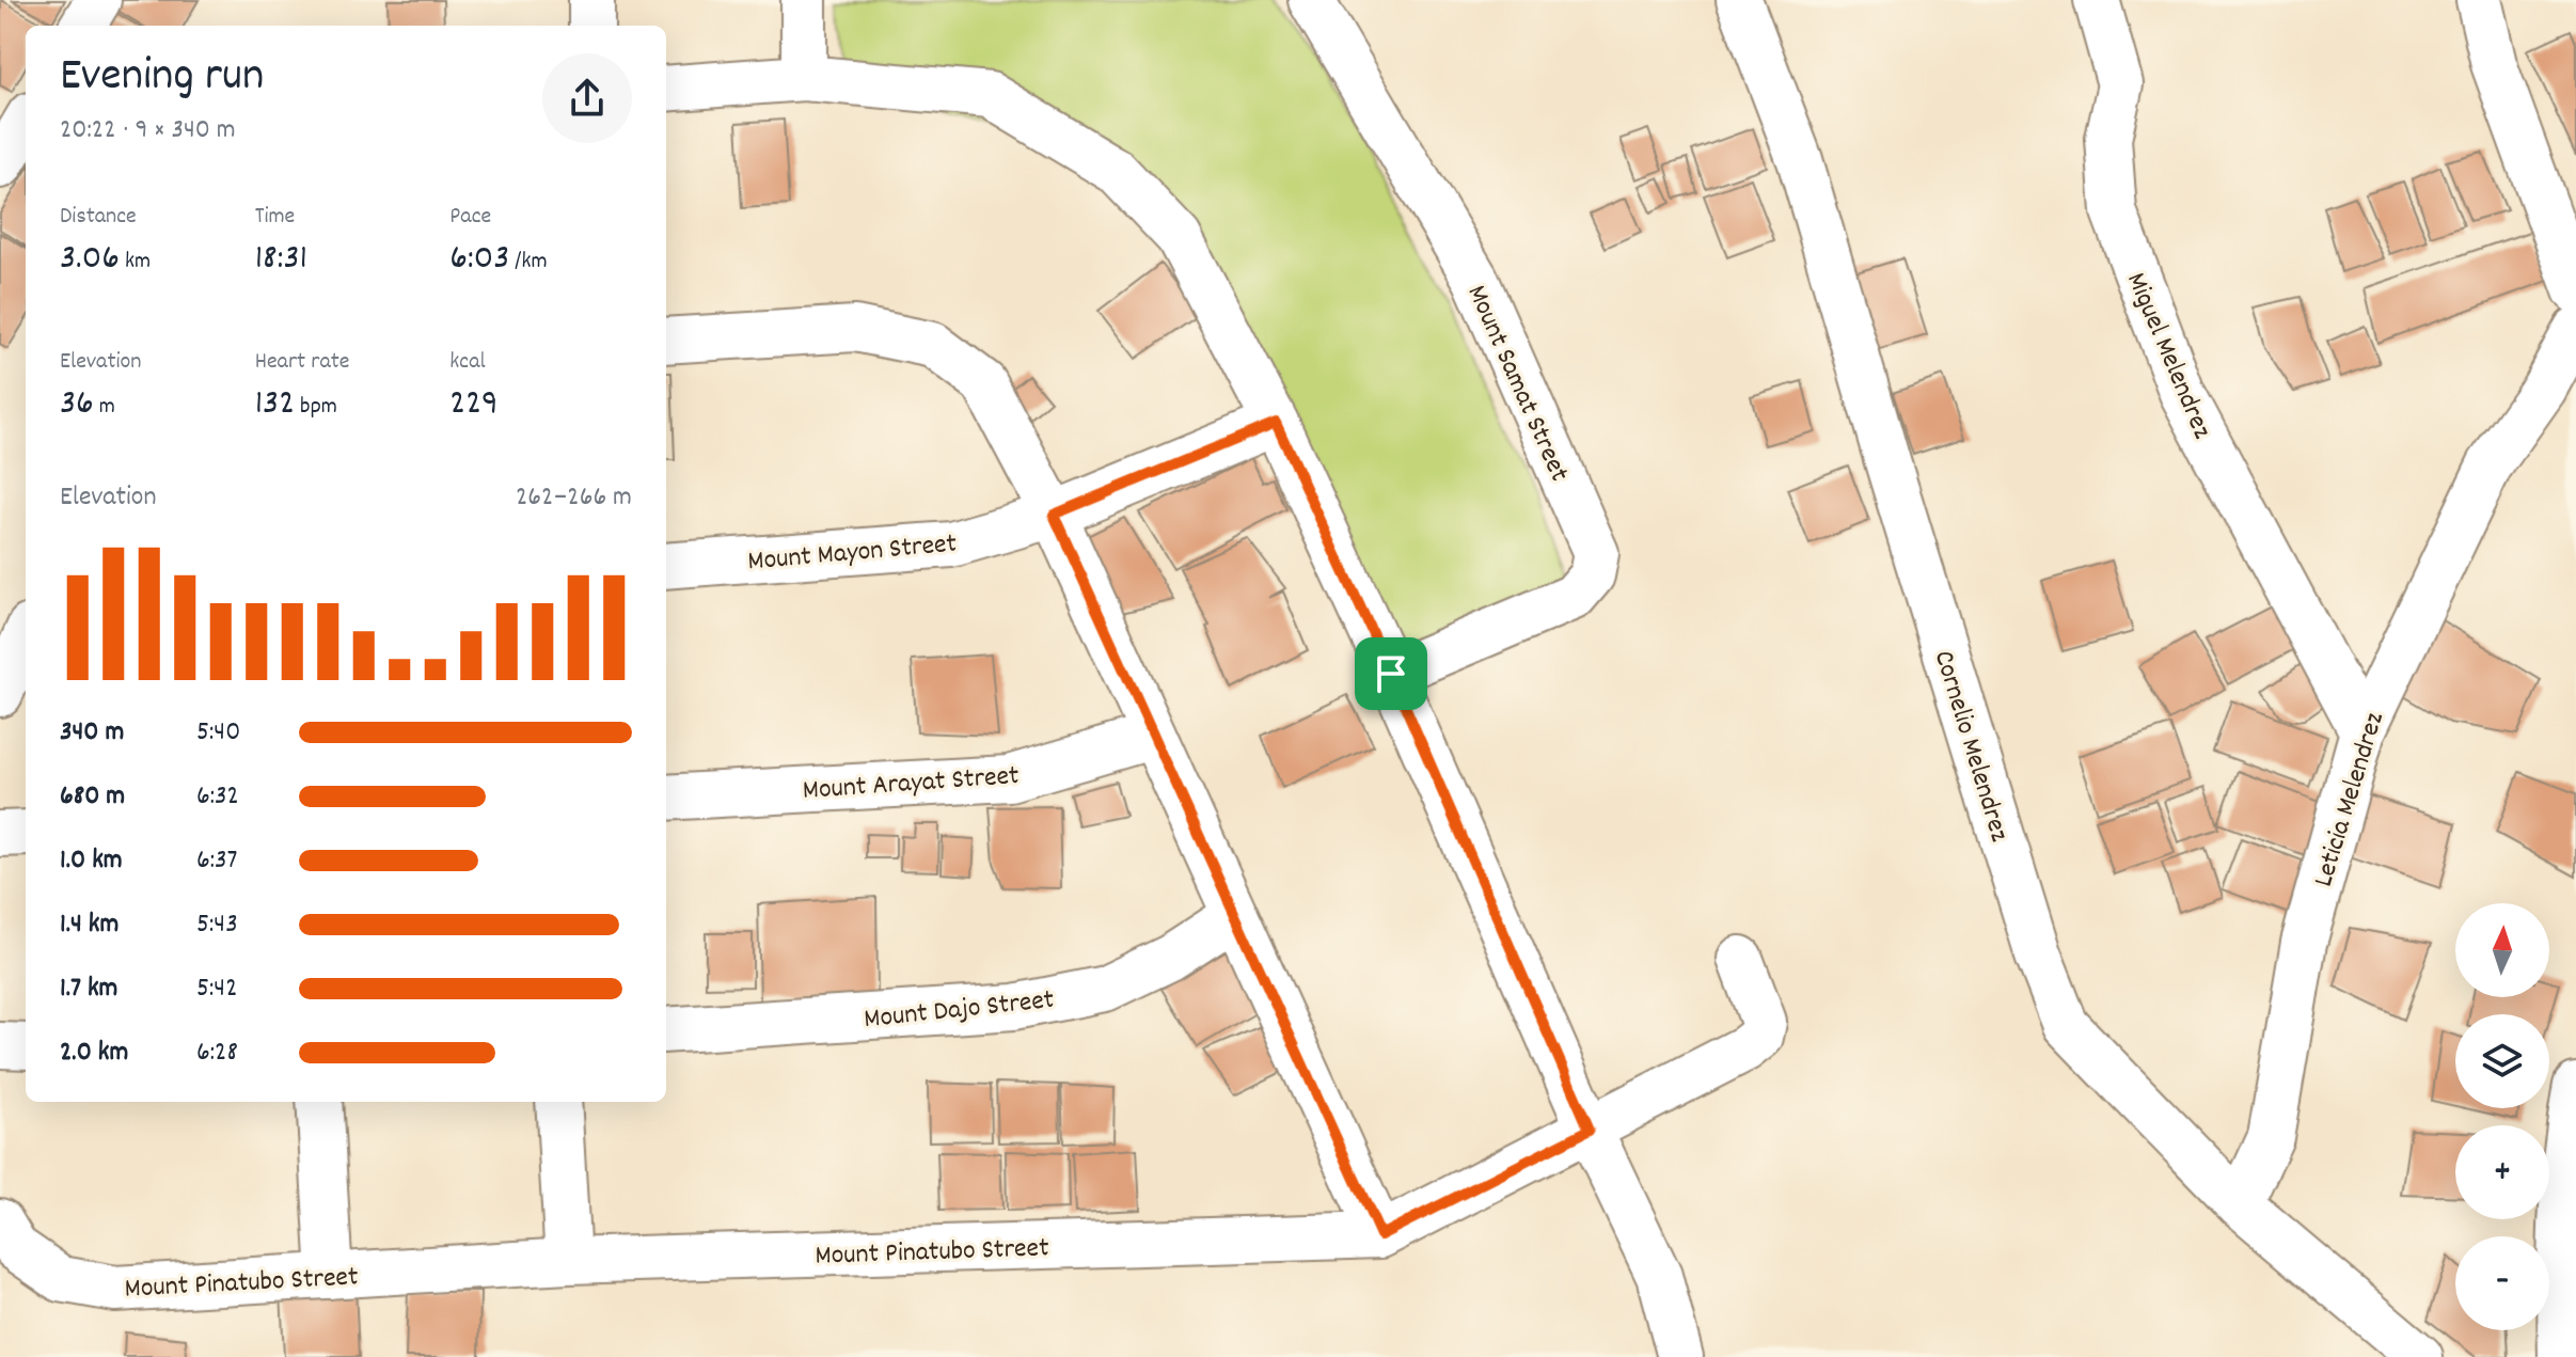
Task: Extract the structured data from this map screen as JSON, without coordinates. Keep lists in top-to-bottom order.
{
  "streets": {
    "street": [
      "Miguel Melendrez",
      "Mount Samat Street",
      "Mount Mayon Street",
      "Cornelio Melendrez",
      "Mount Arayat Street",
      "Leticia Melendrez",
      "Mount Dajo Street",
      "Mount Pinatubo Street"
    ]
  },
  "crossings": [
    ["Miguel Melendrez", "Leticia Melendrez"],
    ["Cornelio Melendrez", "Leticia Melendrez"]
  ],
  "north": "top",
  "page": {
    "heading": ["Evening run", "20:22 · 9 × 340 m"],
    "stats": [
      ["Distance", "3.06 km"],
      ["Time", "18:31"],
      ["Pace", "6:03 /km"],
      ["Elevation", "36 m"],
      ["Heart rate", "132 bpm"],
      ["kcal", "229"]
    ],
    "chart": ["Elevation", "262–266 m"],
    "list": [
      {
        "name": "340 m",
        "note": "5:40"
      },
      {
        "name": "680 m",
        "note": "6:32"
      },
      {
        "name": "1.0 km",
        "note": "6:37"
      },
      {
        "name": "1.4 km",
        "note": "5:43"
      },
      {
        "name": "1.7 km",
        "note": "5:42"
      },
      {
        "name": "2.0 km",
        "note": "6:28"
      }
    ],
    "map_buttons": ["+", "−"]
  }
}
